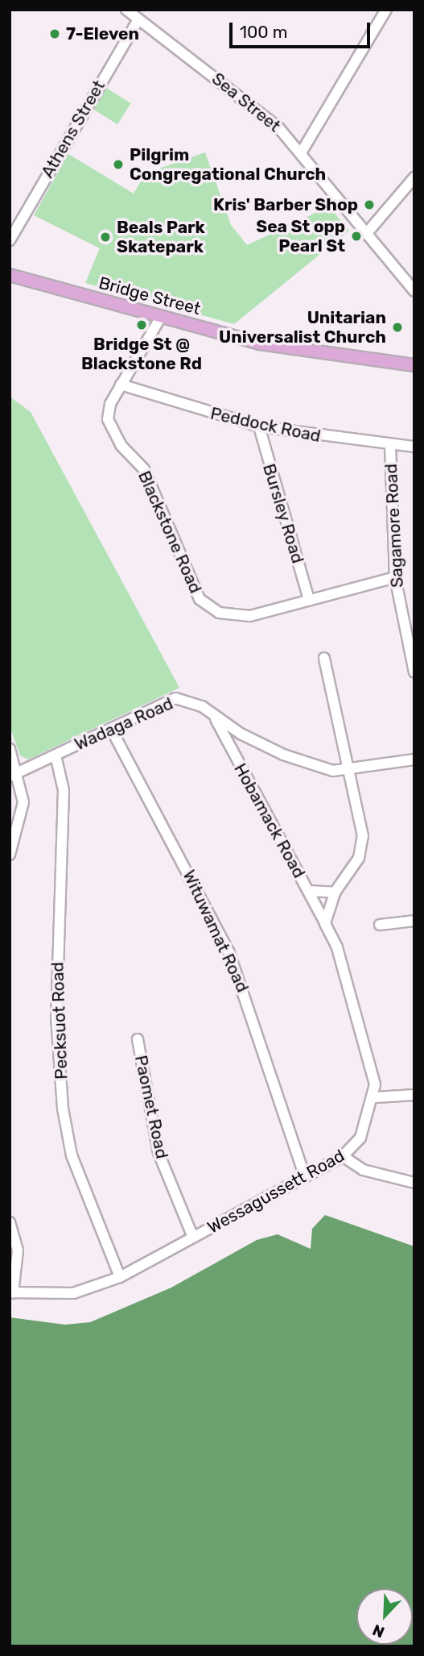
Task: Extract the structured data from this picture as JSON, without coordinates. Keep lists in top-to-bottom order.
{
  "streets": {
    "main road": ["Bridge Street"],
    "street": [
      "Sea Street",
      "Athens Street",
      "Peddock Road",
      "Bursley Road",
      "Sagamore Road",
      "Blackstone Road",
      "Wadaga Road",
      "Hobamack Road",
      "Wituwamat Road",
      "Pecksuot Road",
      "Paomet Road",
      "Wessagussett Road"
    ]
  },
  "crossings": [
    ["Sea Street", "Athens Street"],
    ["Bridge Street", "Blackstone Road"],
    ["Peddock Road", "Bursley Road"],
    ["Peddock Road", "Sagamore Road"],
    ["Peddock Road", "Blackstone Road"],
    ["Bursley Road", "Blackstone Road"],
    ["Sagamore Road", "Blackstone Road"],
    ["Wadaga Road", "Hobamack Road"],
    ["Wadaga Road", "Wituwamat Road"],
    ["Wadaga Road", "Pecksuot Road"],
    ["Wituwamat Road", "Wessagussett Road"],
    ["Pecksuot Road", "Wessagussett Road"],
    ["Paomet Road", "Wessagussett Road"]
  ],
  "places": [
    "7-Eleven",
    "Pilgrim Congregational Church",
    "Kris' Barber Shop",
    "Sea St opp Pearl St",
    "Beals Park Skatepark",
    "Bridge St @ Blackstone Rd",
    "Unitarian Universalist Church"
  ],
  "scale_bar": "100 m",
  "north": "bottom left"
}
